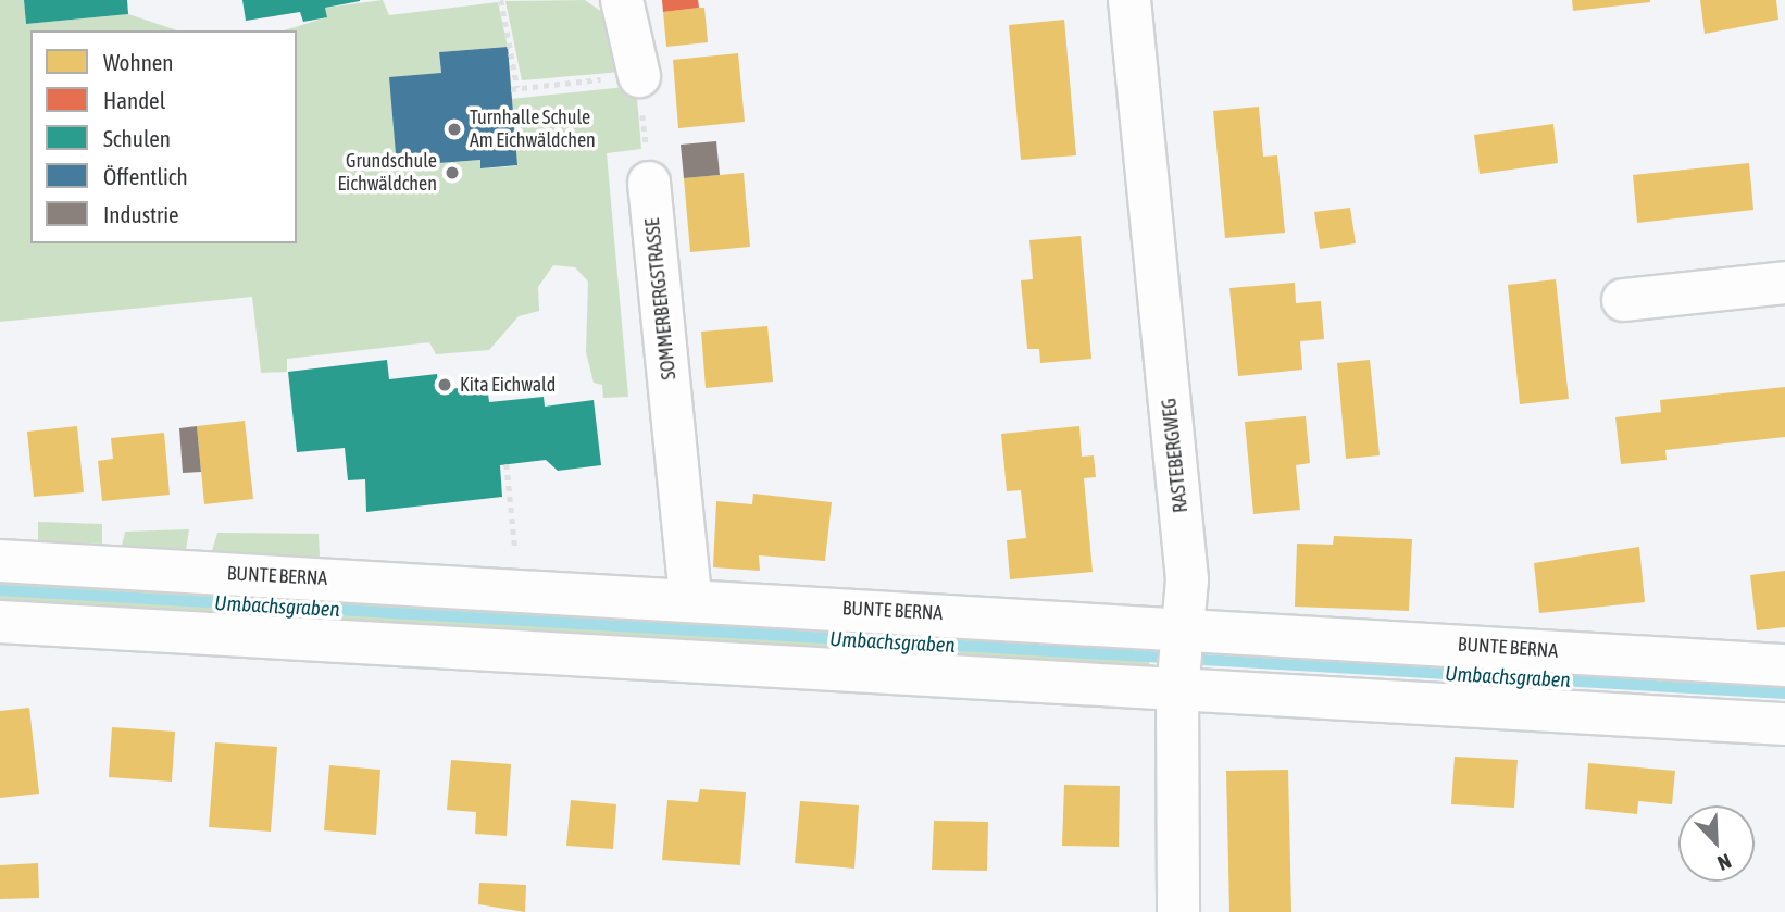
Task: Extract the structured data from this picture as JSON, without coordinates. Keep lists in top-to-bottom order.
{
  "streets": {
    "street": ["SOMMERBERGSTRASSE", "RASTEBERGWEG", "BUNTE BERNA"]
  },
  "crossings": [
    ["SOMMERBERGSTRASSE", "BUNTE BERNA"],
    ["RASTEBERGWEG", "BUNTE BERNA"]
  ],
  "water": ["Umbachsgraben"],
  "places": ["Turnhalle Schule Am Eichwäldchen", "Grundschule Eichwäldchen", "Kita Eichwald"],
  "legend": [
    "Wohnen",
    "Handel",
    "Schulen",
    "Öffentlich",
    "Industrie"
  ],
  "north": "bottom right"
}
